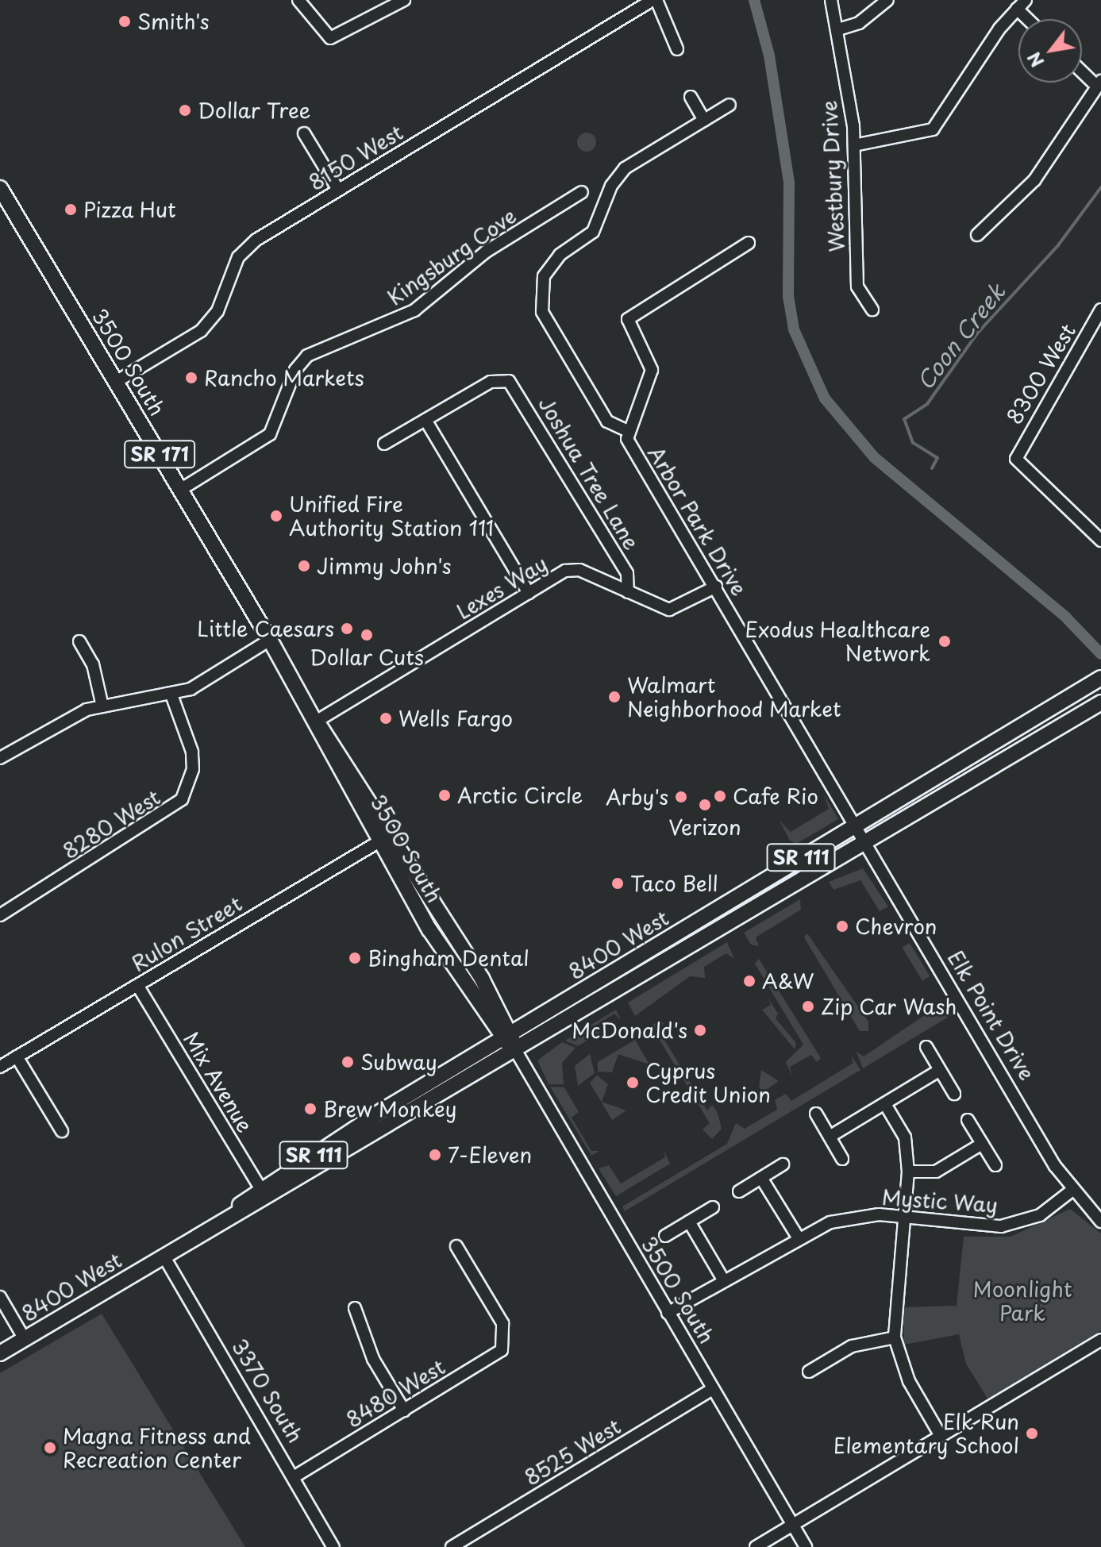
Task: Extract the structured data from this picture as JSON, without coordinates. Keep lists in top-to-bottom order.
{
  "streets": {
    "main road": [
      "3500 South",
      "SR 171",
      "SR 111",
      "8400 West"
    ],
    "street": [
      "8150 West",
      "Westbury Drive",
      "Kingsburg Cove",
      "8300 West",
      "Joshua Tree Lane",
      "Arbor Park Drive",
      "Lexes Way",
      "8280 West",
      "Rulon Street",
      "Elk Point Drive",
      "Mix Avenue",
      "Mystic Way",
      "3370 South",
      "8480 West",
      "8525 West"
    ]
  },
  "crossings": [
    ["8150 West", "3500 South"],
    ["Kingsburg Cove", "3500 South"],
    ["3500 South", "Lexes Way"],
    ["3500 South", "Rulon Street"],
    ["3500 South", "8400 West"],
    ["3500 South", "Mystic Way"],
    ["3500 South", "8525 West"],
    ["Joshua Tree Lane", "Lexes Way"],
    ["Arbor Park Drive", "Lexes Way"],
    ["Arbor Park Drive", "8400 West"],
    ["Arbor Park Drive", "Elk Point Drive"],
    ["Rulon Street", "Mix Avenue"],
    ["8400 West", "Elk Point Drive"],
    ["8400 West", "Mix Avenue"],
    ["8400 West", "3370 South"],
    ["Elk Point Drive", "Mystic Way"],
    ["3370 South", "8480 West"]
  ],
  "water": ["Coon Creek"],
  "parks": ["Moonlight Park"],
  "places": [
    "Smith's",
    "Dollar Tree",
    "Pizza Hut",
    "Rancho Markets",
    "Unified Fire Authority Station 111",
    "Jimmy John's",
    "Little Caesars",
    "Dollar Cuts",
    "Exodus Healthcare Network",
    "Walmart Neighborhood Market",
    "Wells Fargo",
    "Arctic Circle",
    "Cafe Rio",
    "Arby's",
    "Verizon",
    "Taco Bell",
    "Chevron",
    "Bingham Dental",
    "A&W",
    "Zip Car Wash",
    "McDonald's",
    "Subway",
    "Cyprus Credit Union",
    "Brew Monkey",
    "7-Eleven",
    "Elk Run Elementary School",
    "Magna Fitness and Recreation Center"
  ],
  "north": "bottom left"
}
